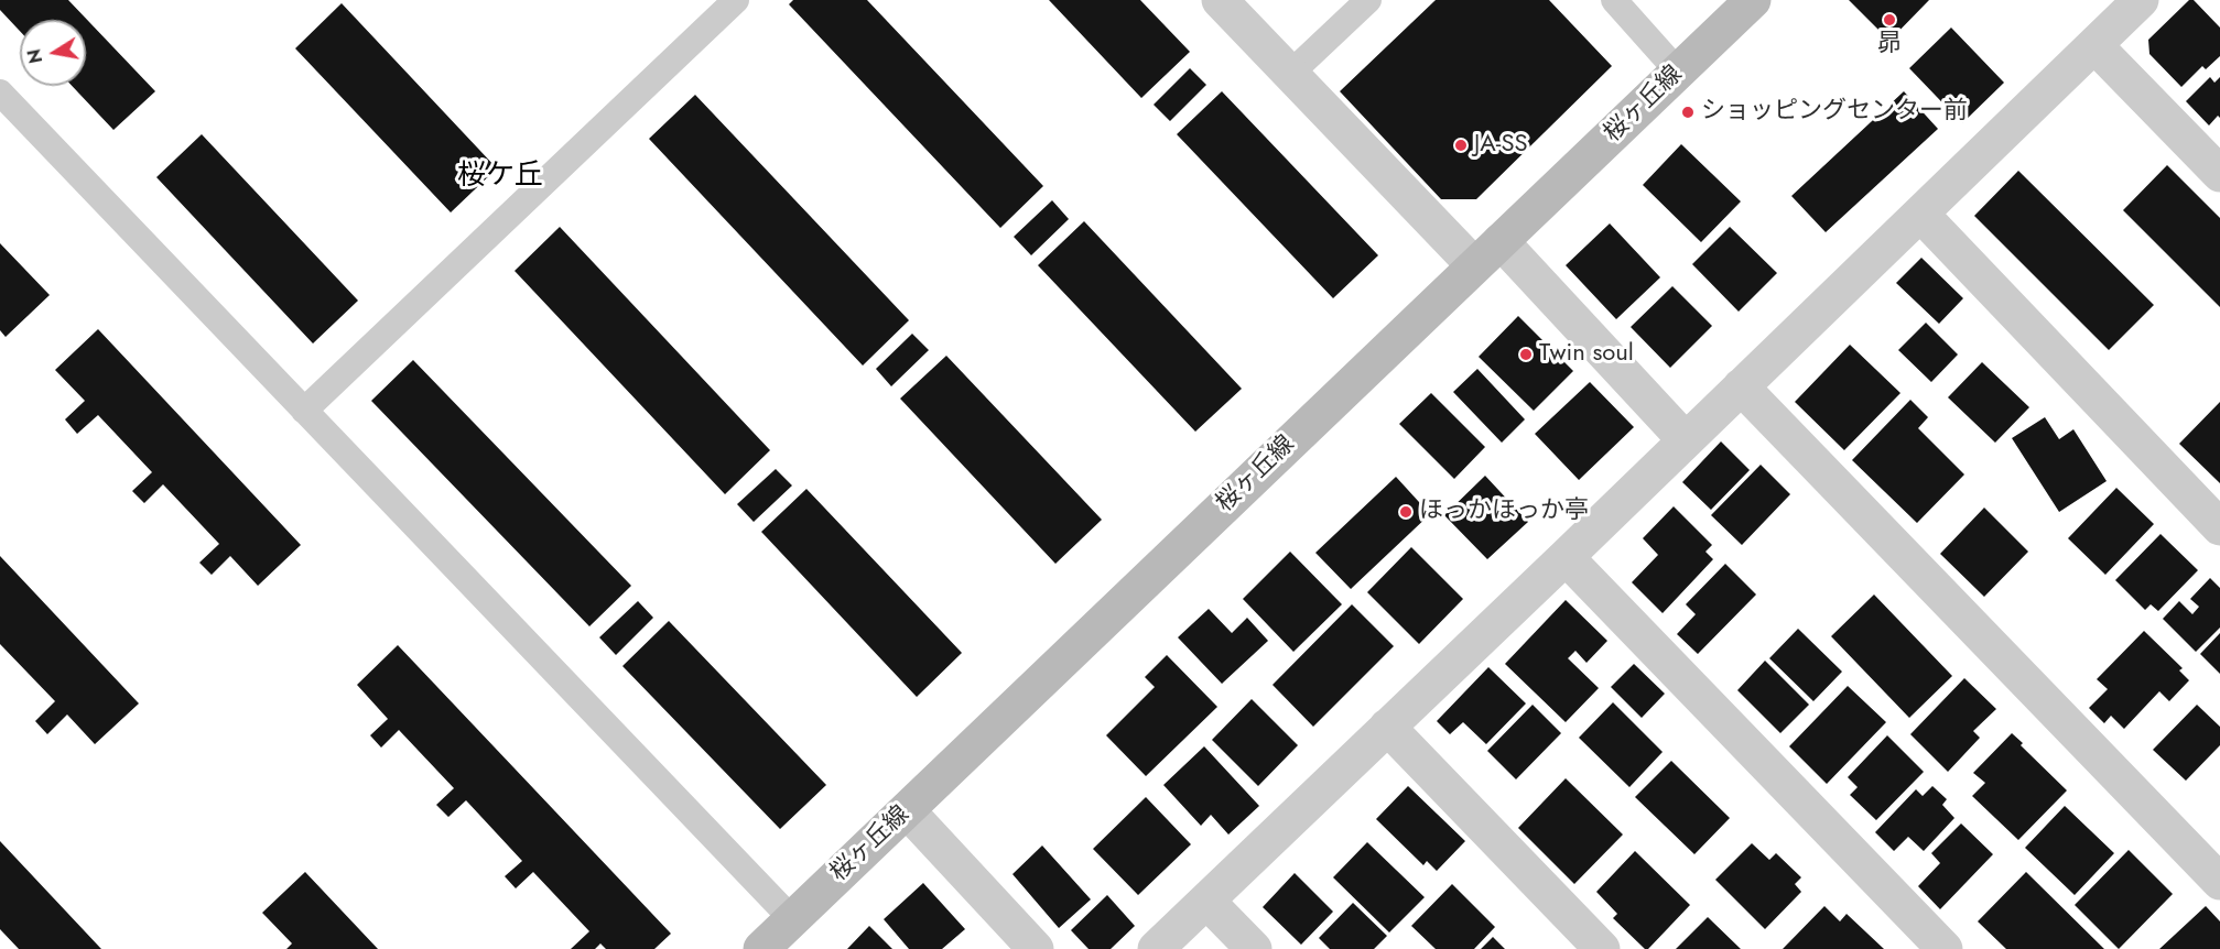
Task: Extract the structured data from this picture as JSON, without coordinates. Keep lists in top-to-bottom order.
{
  "streets": {
    "street": ["桜ヶ丘線"]
  },
  "districts": ["桜ケ丘"],
  "places": [
    "昴",
    "ショッピングセンター前",
    "JA-SS",
    "Twin soul",
    "ほっかほっか亭"
  ],
  "north": "left"
}
